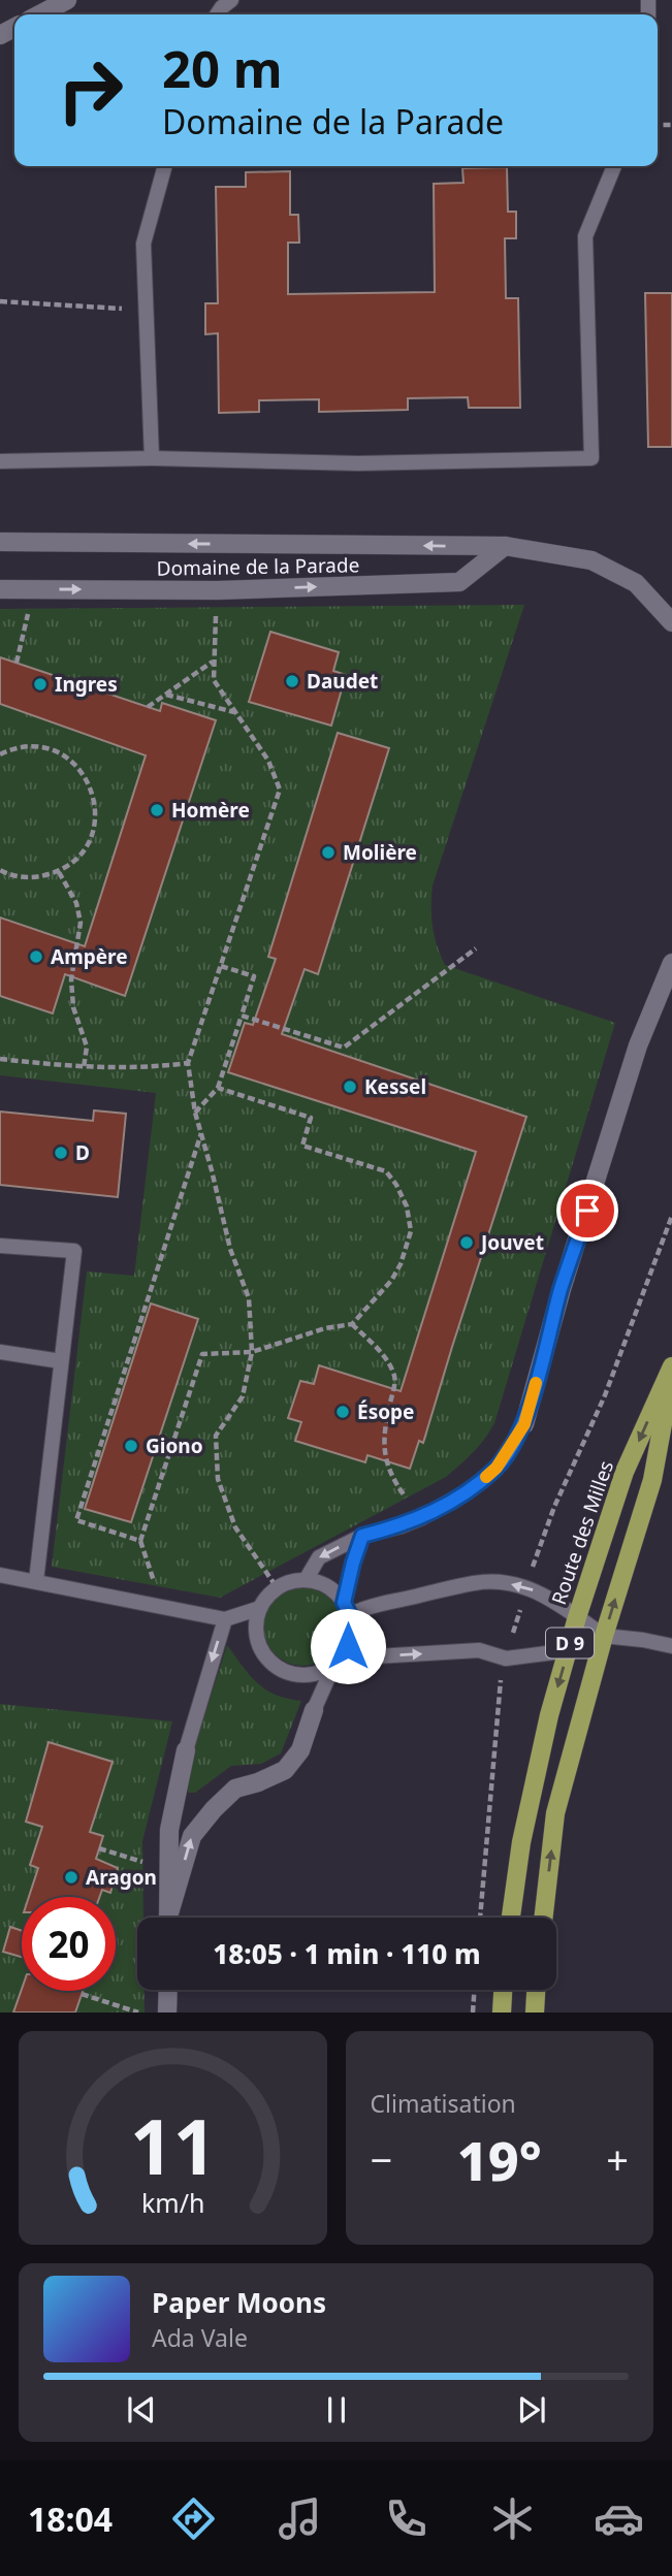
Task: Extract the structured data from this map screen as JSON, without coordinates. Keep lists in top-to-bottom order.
{
  "streets": {
    "main road": ["Route des Milles", "D 9"],
    "street": ["Domaine de la Parade"]
  },
  "places": [
    "Daudet",
    "Ingres",
    "Homère",
    "Molière",
    "Ampère",
    "Kessel",
    "D",
    "Jouvet",
    "Ésope",
    "Giono",
    "Aragon"
  ],
  "page": {
    "turn": ["20 m", "Domaine de la Parade"],
    "limit": "20",
    "trip": "18:05 · 1 min · 110 m",
    "tile": "Climatisation",
    "heat": ["−", "19°", "+"],
    "song": ["Paper Moons", "Ada Vale"],
    "tabs": "18:04",
    "gauge": ["11", "km/h"]
  }
}
